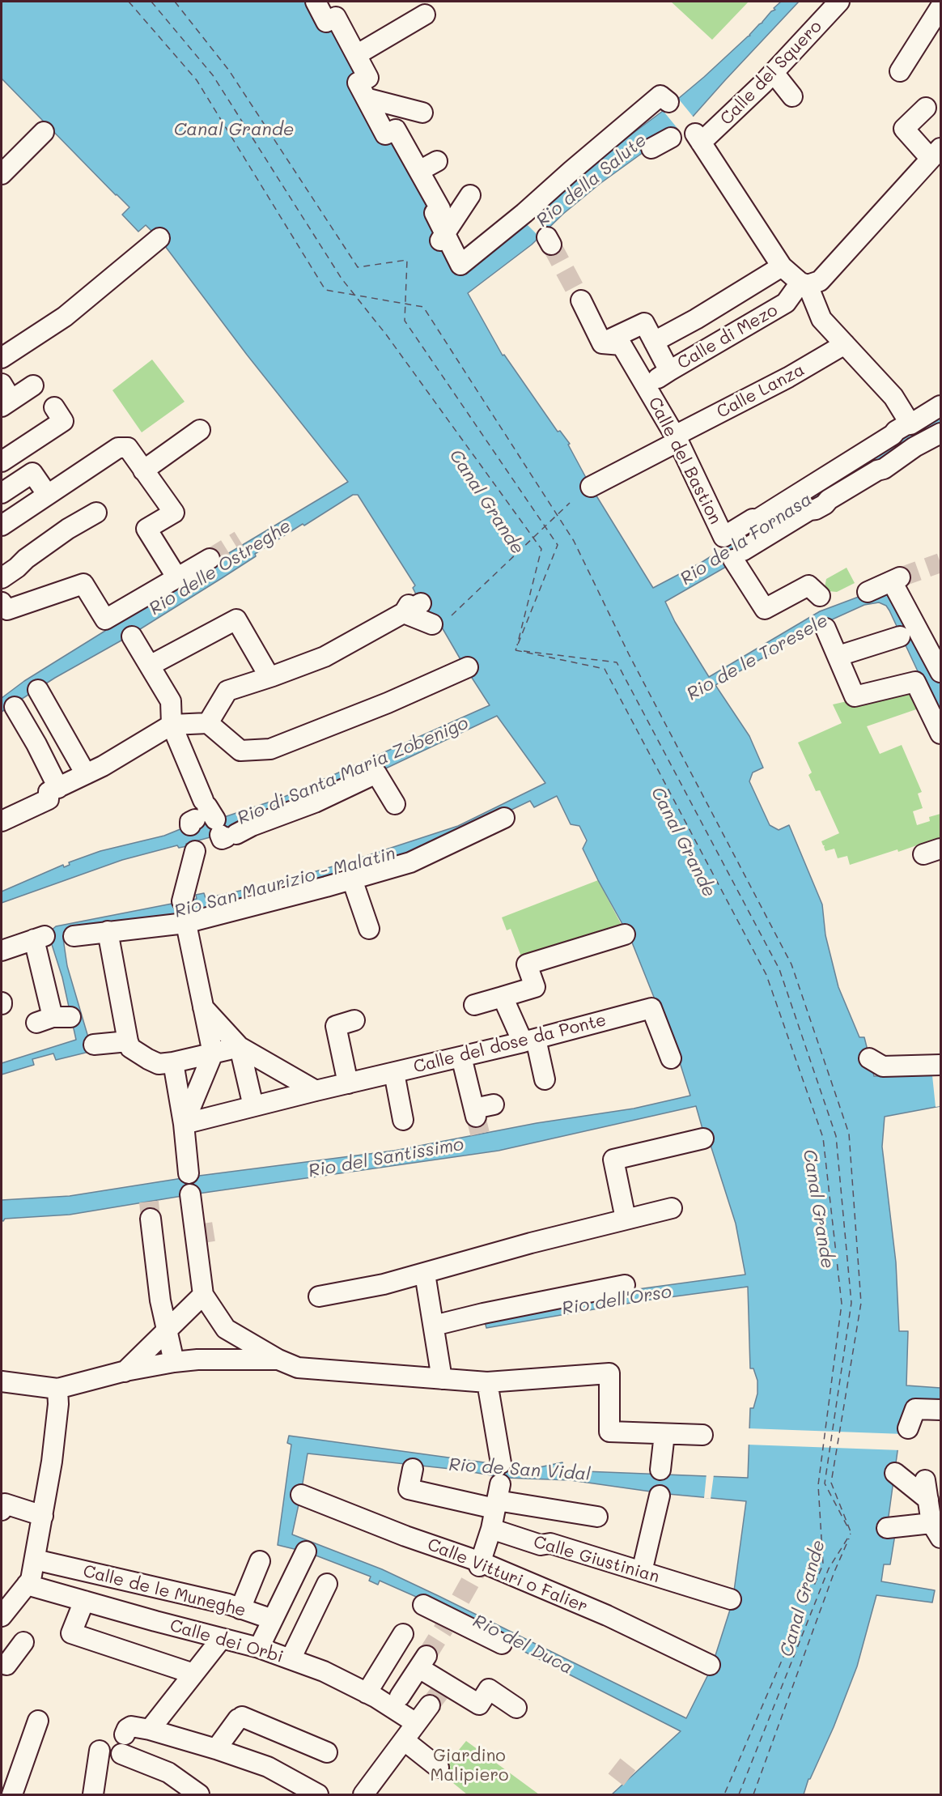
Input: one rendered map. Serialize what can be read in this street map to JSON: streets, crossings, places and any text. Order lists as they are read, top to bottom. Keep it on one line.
{"streets":{"street":["Calle del Squero","Calle di Mezo","Calle Lanza","Calle del Bastion","Calle del dose da Ponte","Calle Giustinian","Calle Vitturi o Falier","Calle de le Muneghe","Calle dei Orbi"]},"crossings":[["Calle di Mezo","Calle del Bastion"],["Calle Lanza","Calle del Bastion"]],"water":["Canal Grande","Rio della Salute","Rio de la Fornasa","Rio delle Ostreghe","Rio de le Toresele","Rio di Santa Maria Zobenigo","Rio San Maurizio - Malatin","Rio del Santissimo","Rio dell'Orso","Rio de San Vidal","Rio del Duca"],"parks":["Giardino Malipiero"]}
